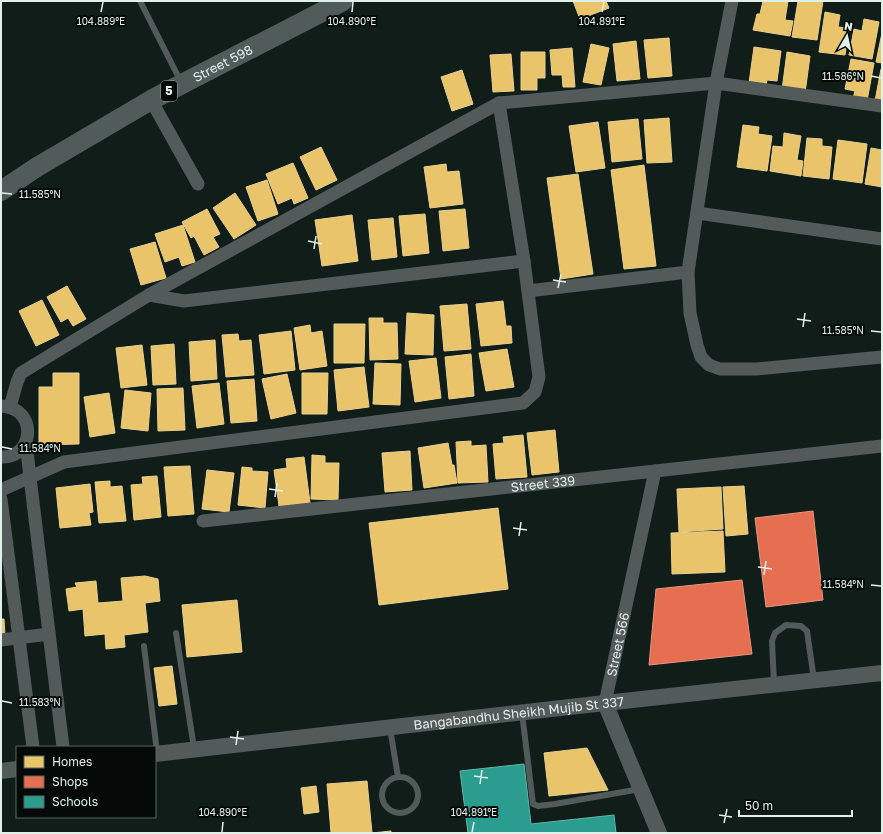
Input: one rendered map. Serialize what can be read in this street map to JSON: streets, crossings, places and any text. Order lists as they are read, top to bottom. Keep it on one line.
{"streets":{"main road":["Street 598","5"],"street":["Street 339","Street 566","Bangabandhu Sheikh Mujib St 337"]},"crossings":[["Street 339","Street 566"],["Street 566","Bangabandhu Sheikh Mujib St 337"]],"legend":["Homes","Shops","Schools"],"scale_bar":"50 m","north":"top","coordinates":["104.889°E","104.890°E","104.891°E","11.586°N","11.585°N","11.584°N","11.583°N"]}
